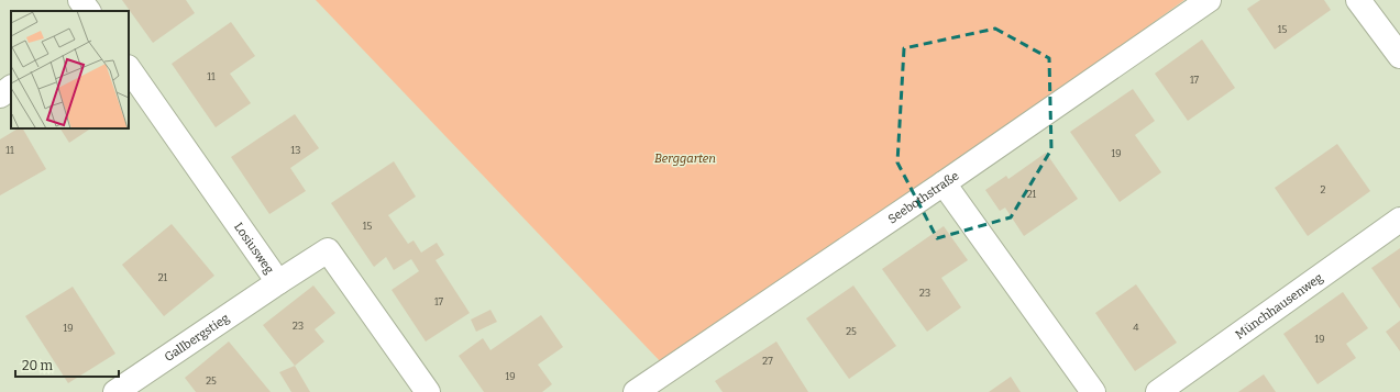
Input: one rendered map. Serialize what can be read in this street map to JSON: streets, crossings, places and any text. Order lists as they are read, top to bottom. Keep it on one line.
{"streets":{"street":["Seebothstraße","Losiusweg","Münchhausenweg","Gallbergstieg"]},"crossings":[["Losiusweg","Gallbergstieg"]],"parks":["Berggarten"],"house_numbers":["15","11","17","11","13","19","2","21","15","21","23","17","23","4","19","25","19","27","19","25"],"scale_bar":"20 m"}
